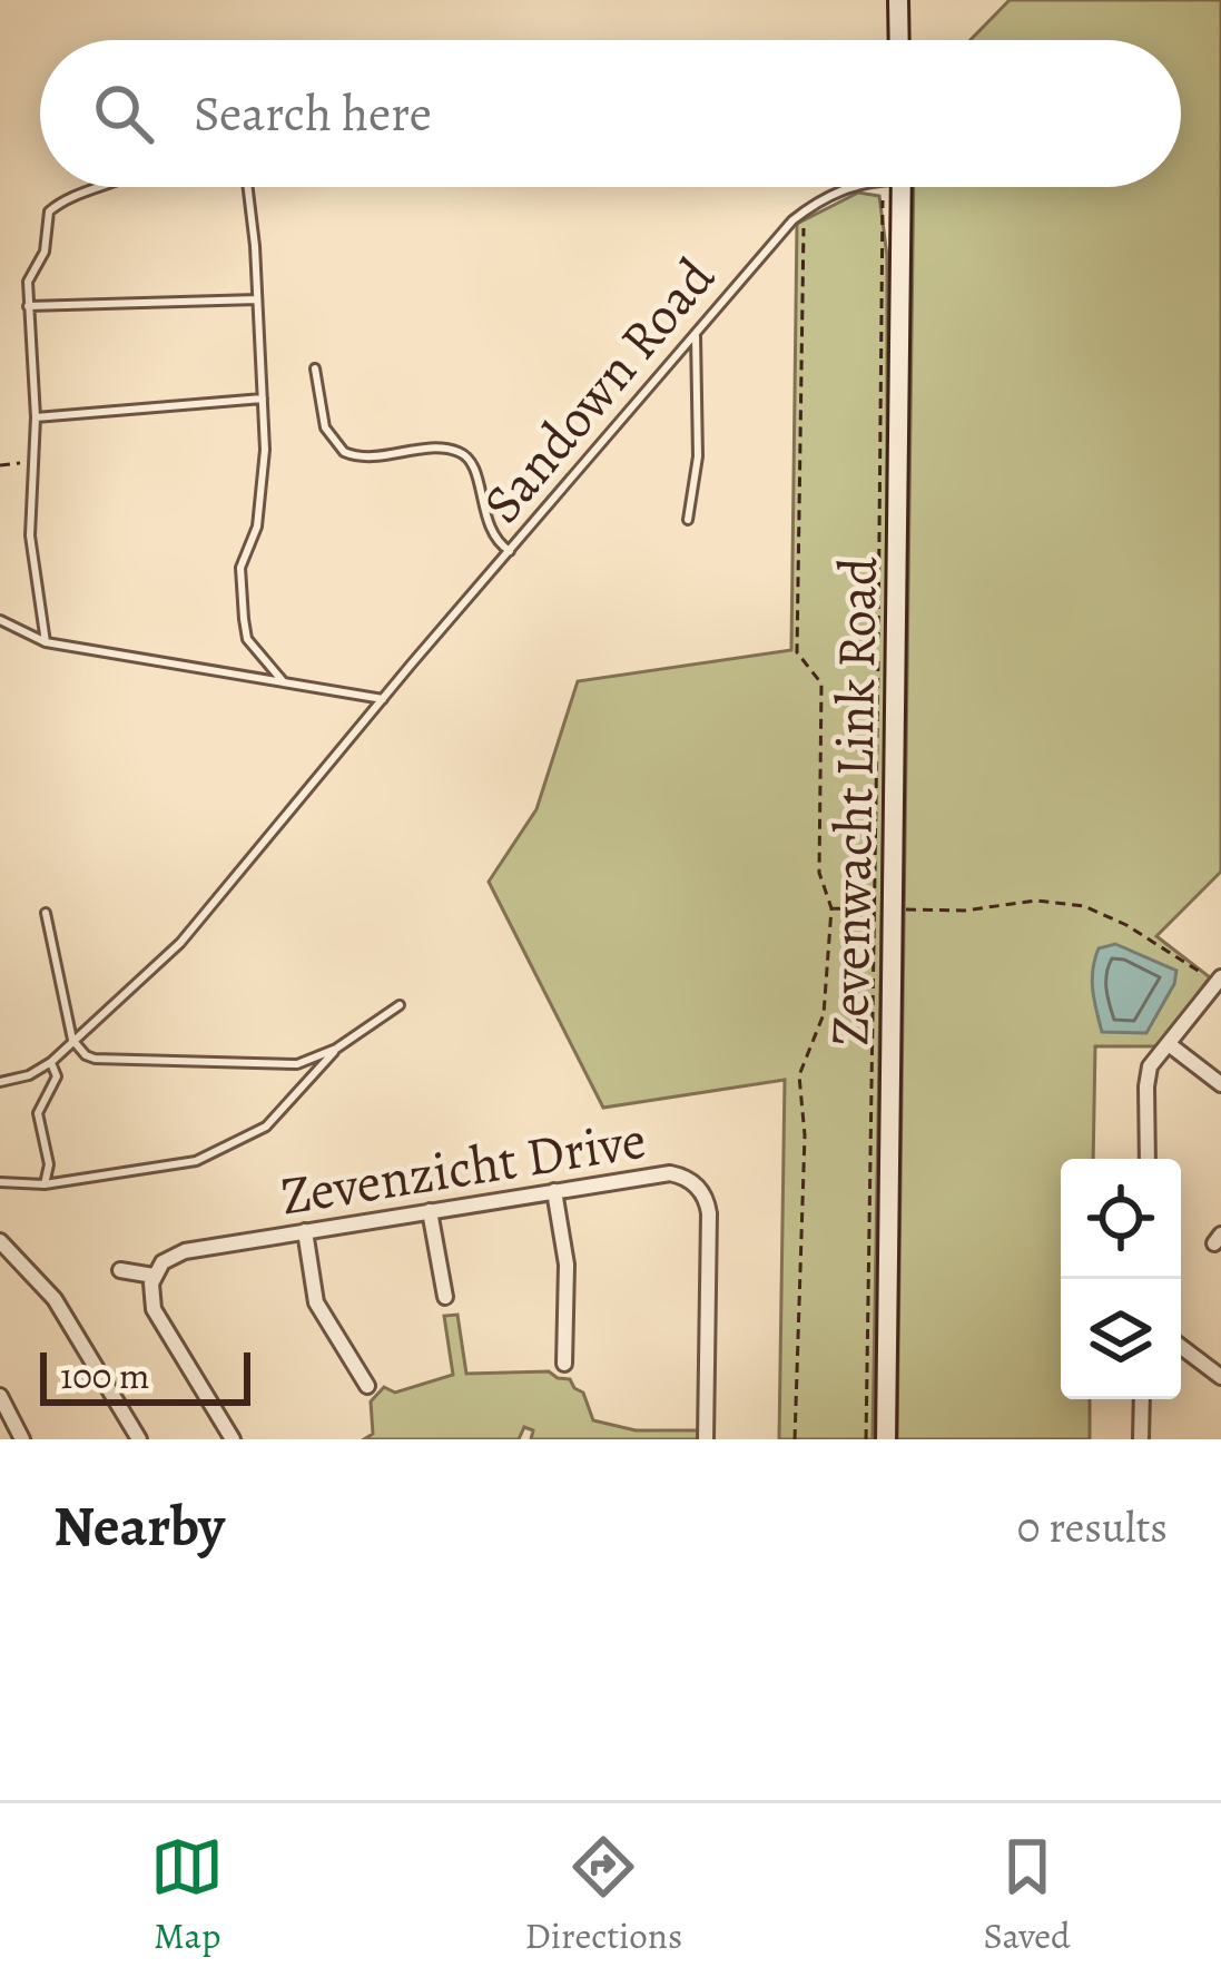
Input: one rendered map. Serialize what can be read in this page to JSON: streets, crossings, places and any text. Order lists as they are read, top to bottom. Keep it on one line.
{"streets":{"street":["Zevenwacht Link Road","Zevenzicht Drive"],"lane":["Sandown Road"]},"scale_bar":"100 m","page":{"search":"Search here","scale":"100 m","heading":["Nearby","0 results"],"nav":["Map","Directions","Saved"]}}
